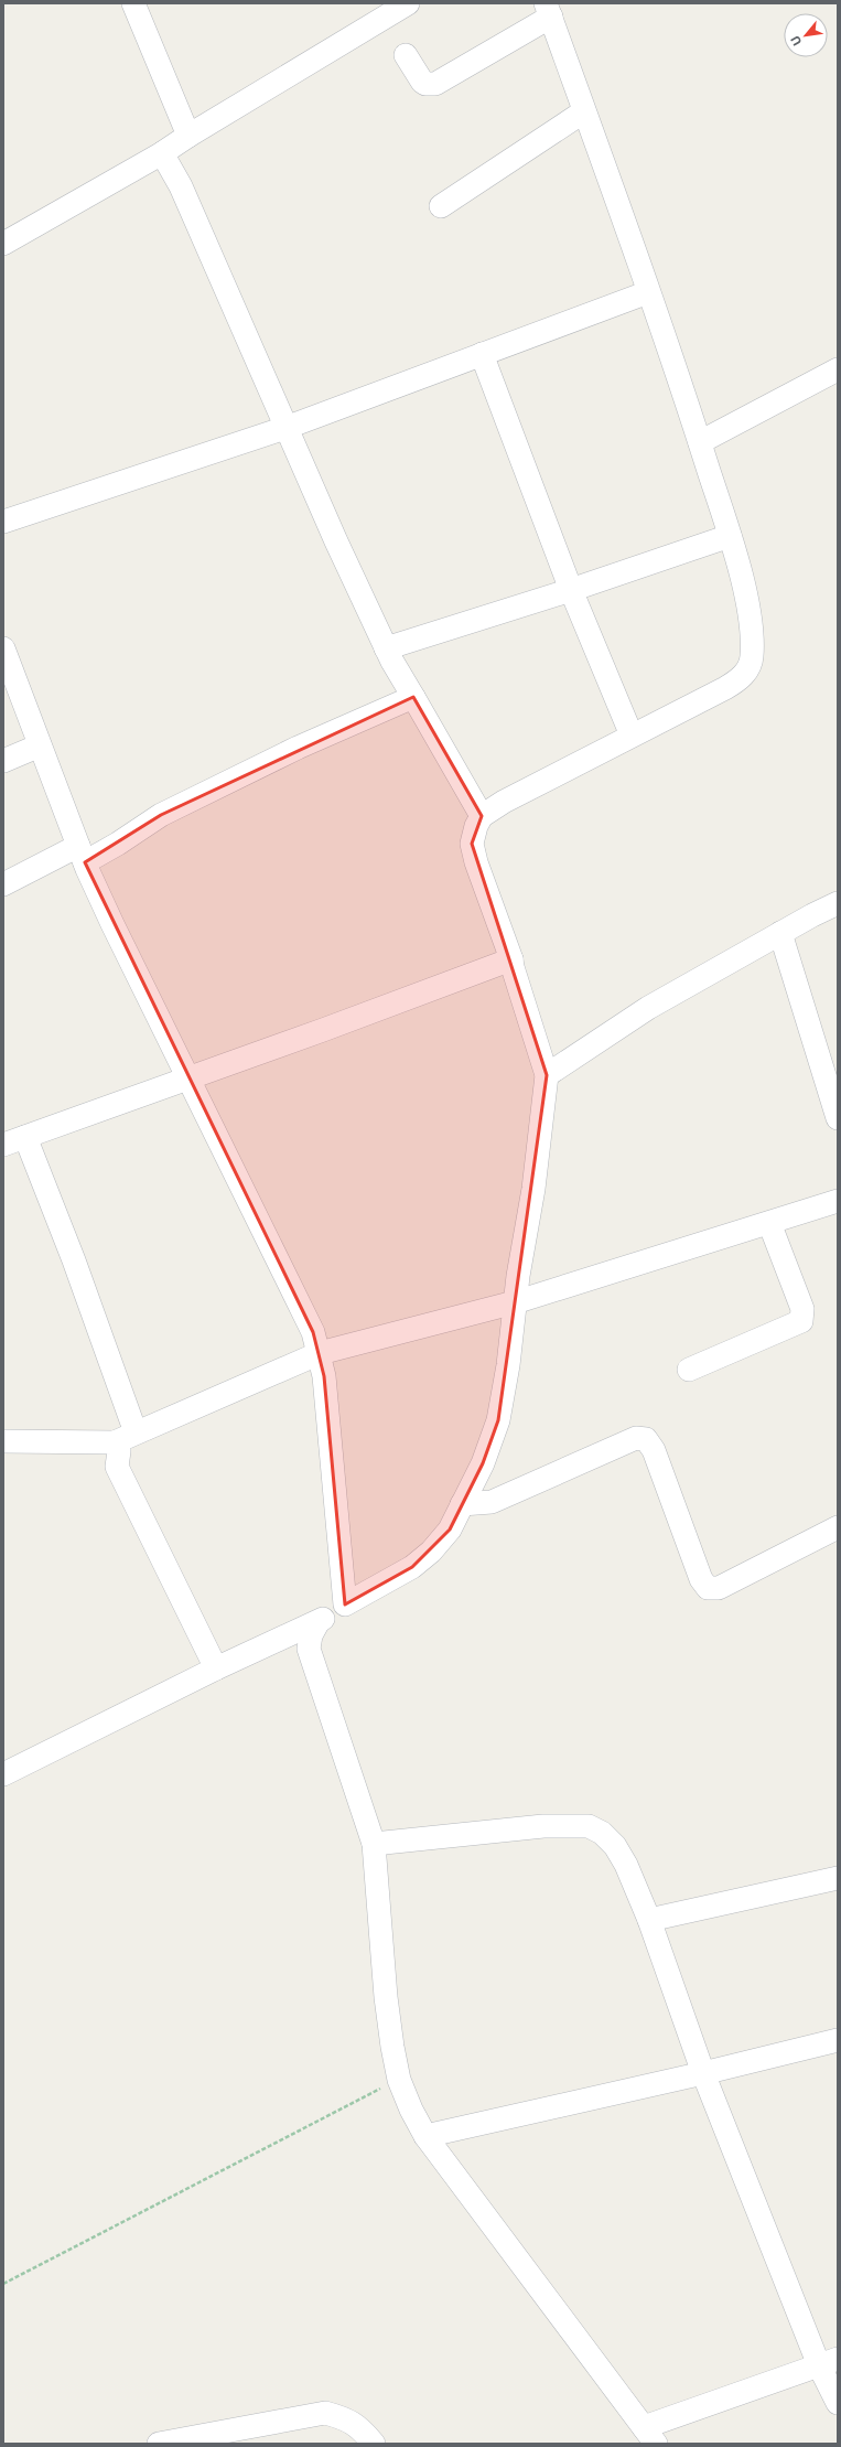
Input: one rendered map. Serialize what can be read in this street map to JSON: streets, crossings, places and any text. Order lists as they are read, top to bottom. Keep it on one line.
{"north":"bottom left"}
